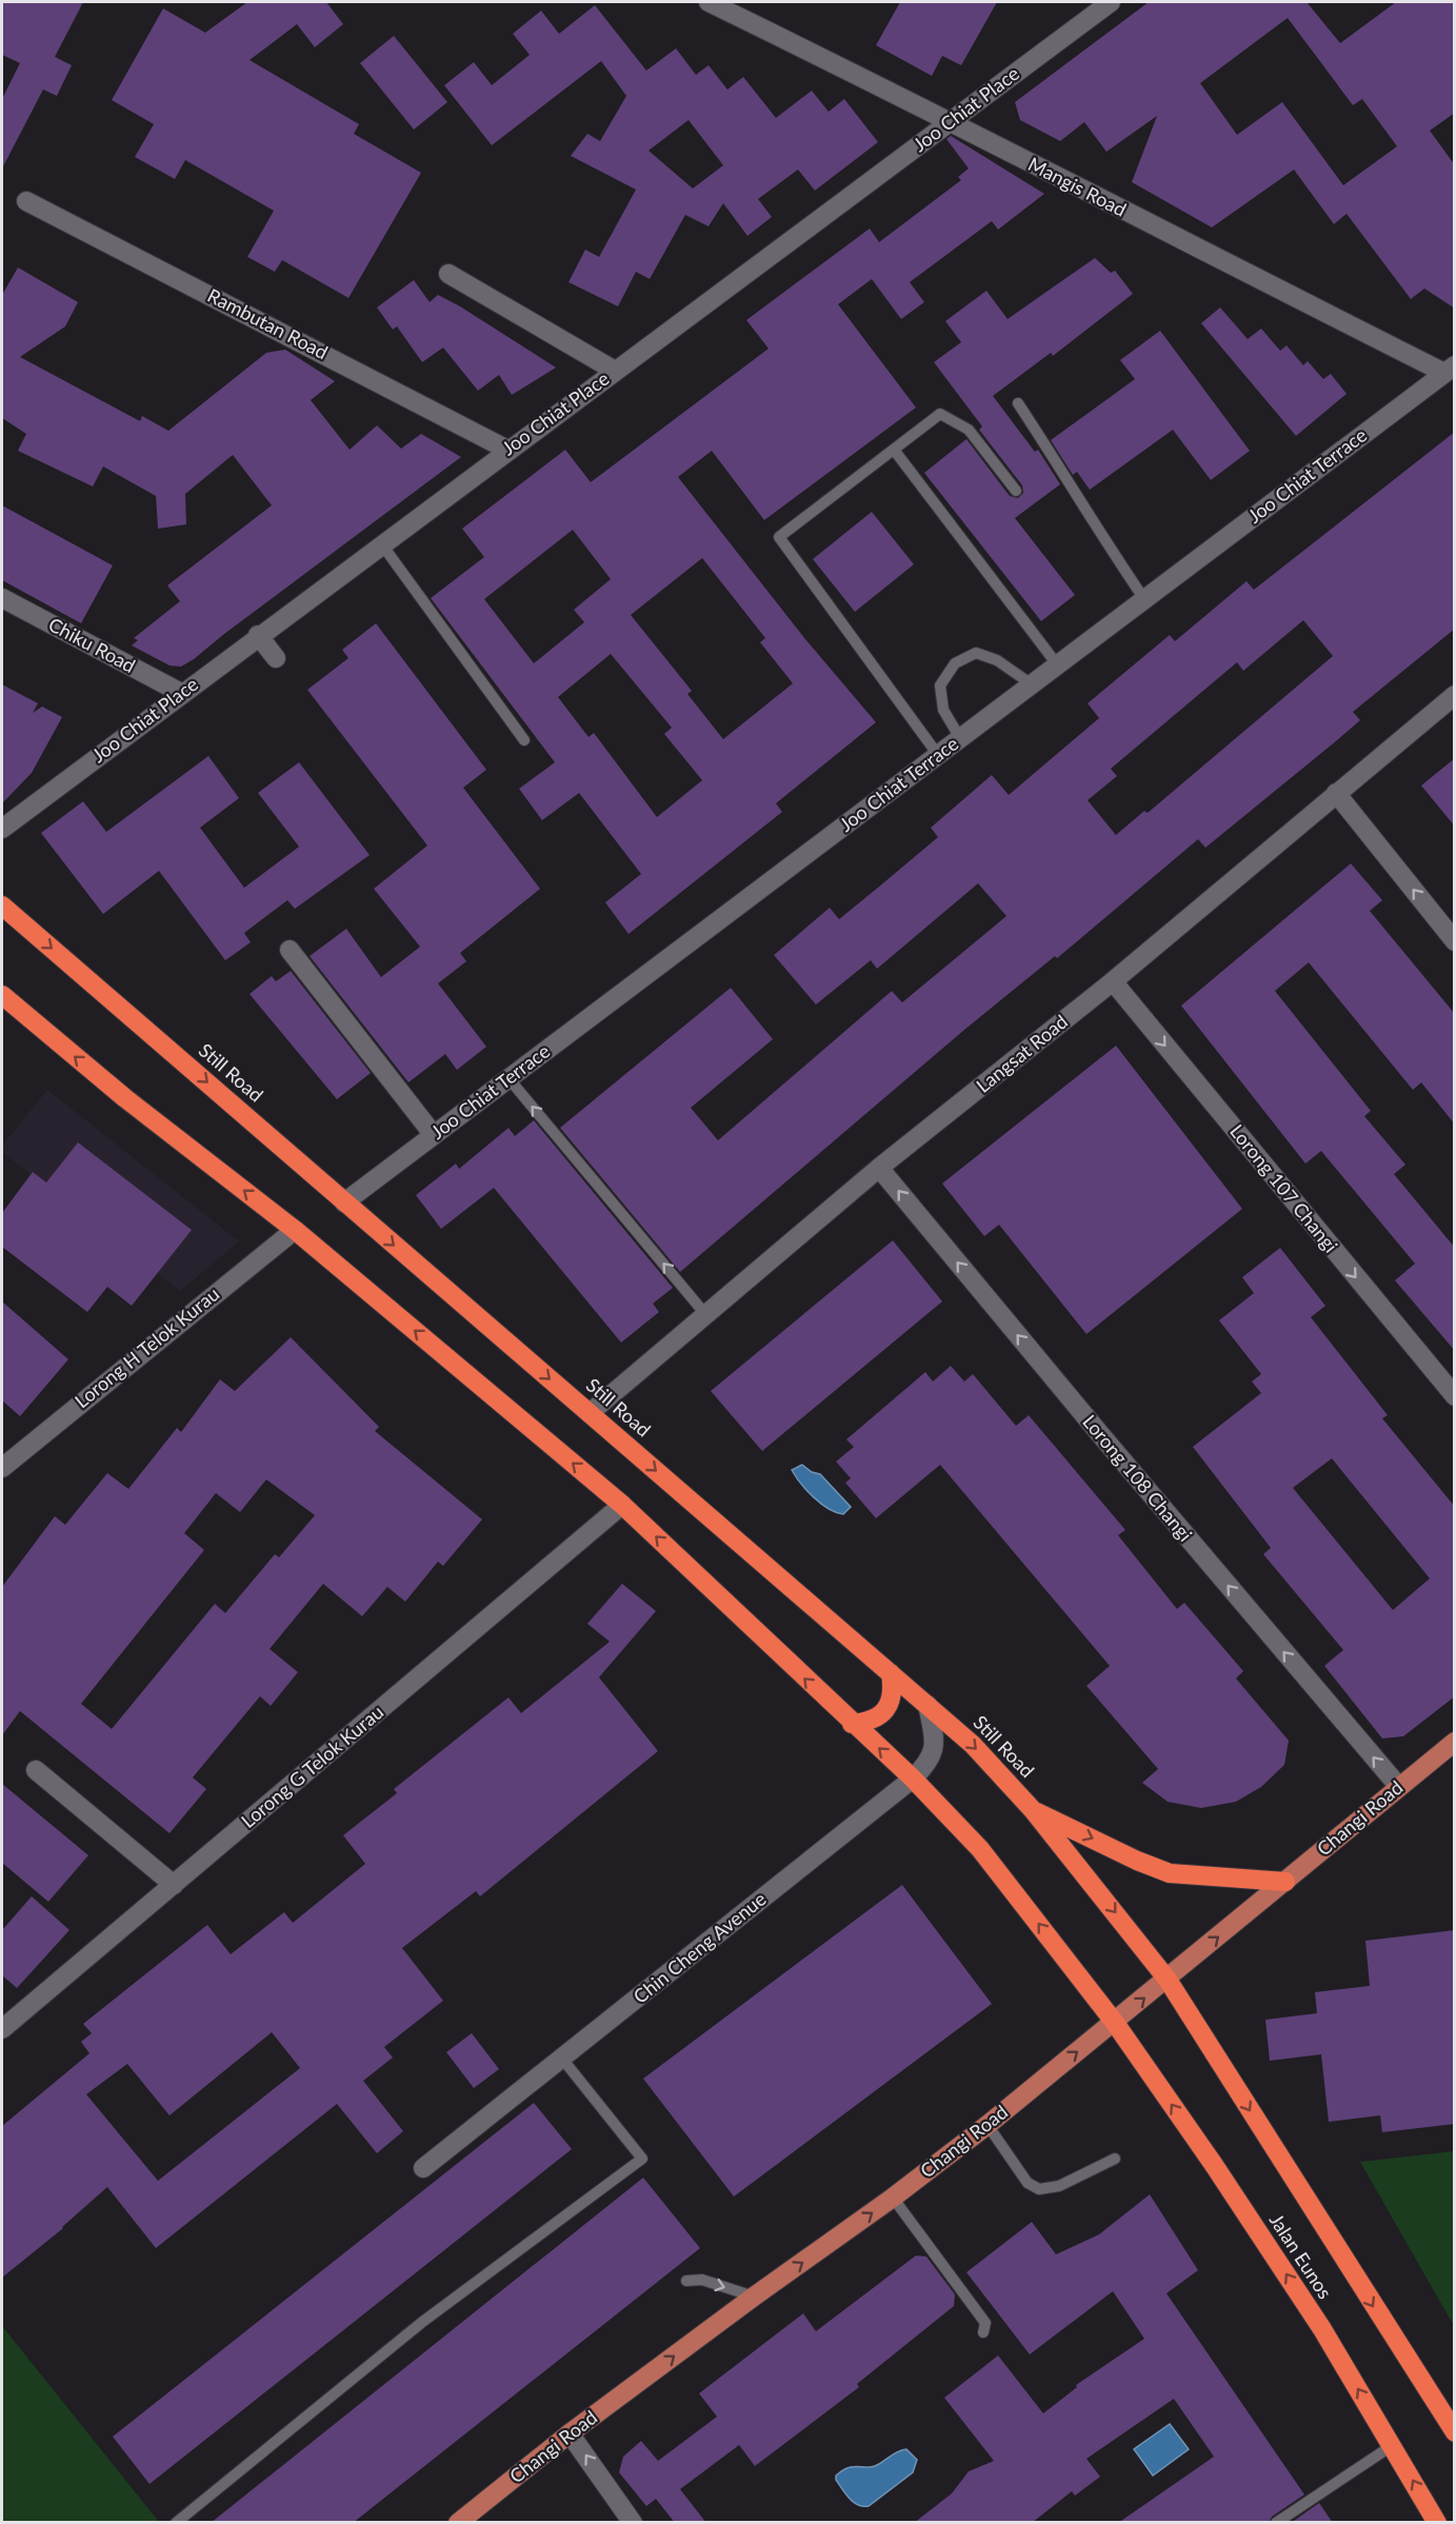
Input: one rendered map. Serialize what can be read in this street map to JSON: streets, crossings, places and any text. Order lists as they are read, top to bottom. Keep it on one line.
{"streets":{"highway":["Still Road","Jalan Eunos"],"main road":["Changi Road"],"street":["Joo Chiat Place","Mangis Road","Rambutan Road","Joo Chiat Terrace","Chiku Road","Langsat Road","Lorong 107 Changi","Lorong H Telok Kurau","Lorong 108 Changi","Lorong G Telok Kurau","Chin Cheng Avenue"]},"crossings":[["Joo Chiat Place","Mangis Road"],["Joo Chiat Place","Rambutan Road"],["Joo Chiat Place","Chiku Road"],["Mangis Road","Joo Chiat Terrace"],["Joo Chiat Terrace","Still Road"],["Langsat Road","Still Road"],["Langsat Road","Lorong 107 Changi"],["Langsat Road","Lorong 108 Changi"],["Still Road","Changi Road"],["Still Road","Chin Cheng Avenue"],["Still Road","Jalan Eunos"],["Lorong 108 Changi","Changi Road"],["Changi Road","Jalan Eunos"]],"one_way":["Lorong 107 Changi","Lorong 108 Changi","Changi Road"]}
